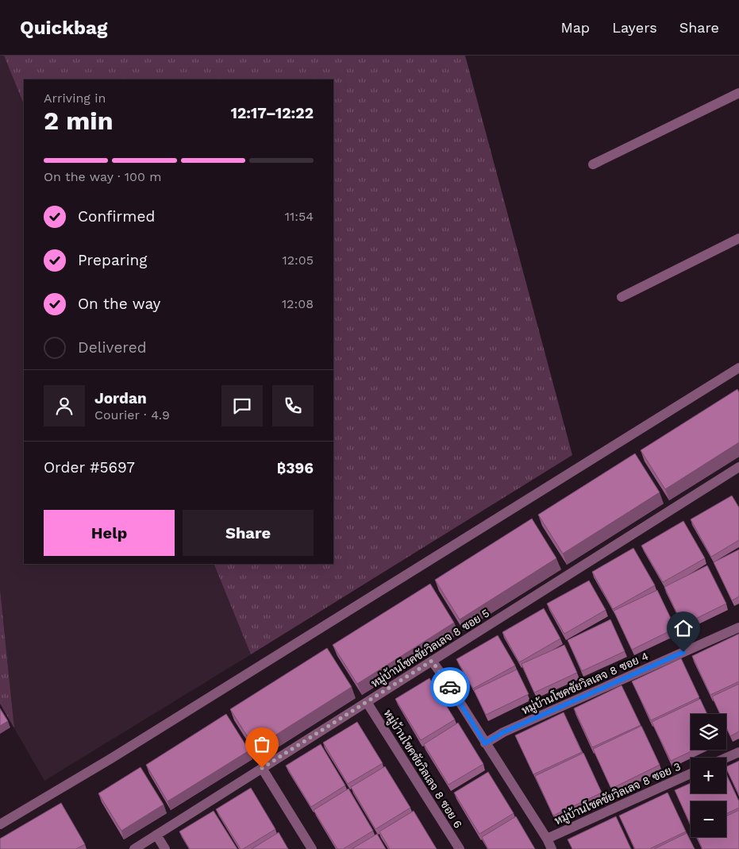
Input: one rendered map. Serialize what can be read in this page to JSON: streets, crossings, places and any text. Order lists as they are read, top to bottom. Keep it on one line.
{"streets":{"street":["หมู่บ้านโชคชัยวิลเลจ 8 ซอย 5","หมู่บ้านโชคชัยวิลเลจ 8 ซอย 4","หมู่บ้านโชคชัยวิลเลจ 8 ซอย 6","หมู่บ้านโชคชัยวิลเลจ 8 ซอย 3"]},"crossings":[["หมู่บ้านโชคชัยวิลเลจ 8 ซอย 5","หมู่บ้านโชคชัยวิลเลจ 8 ซอย 6"]],"page":{"header":"Quickbag","nav":["Map","Layers","Share"],"heading":["2 min","Arriving in","12:17–12:22"],"panel":["Jordan","Courier · 4.9","Order #5697","฿396"],"bar":"On the way · 100 m","list":[["Confirmed","11:54"],["Preparing","12:05"],["On the way","12:08"],"Delivered"],"buttons":["Help","Share"],"map_buttons":["+","−"]}}
